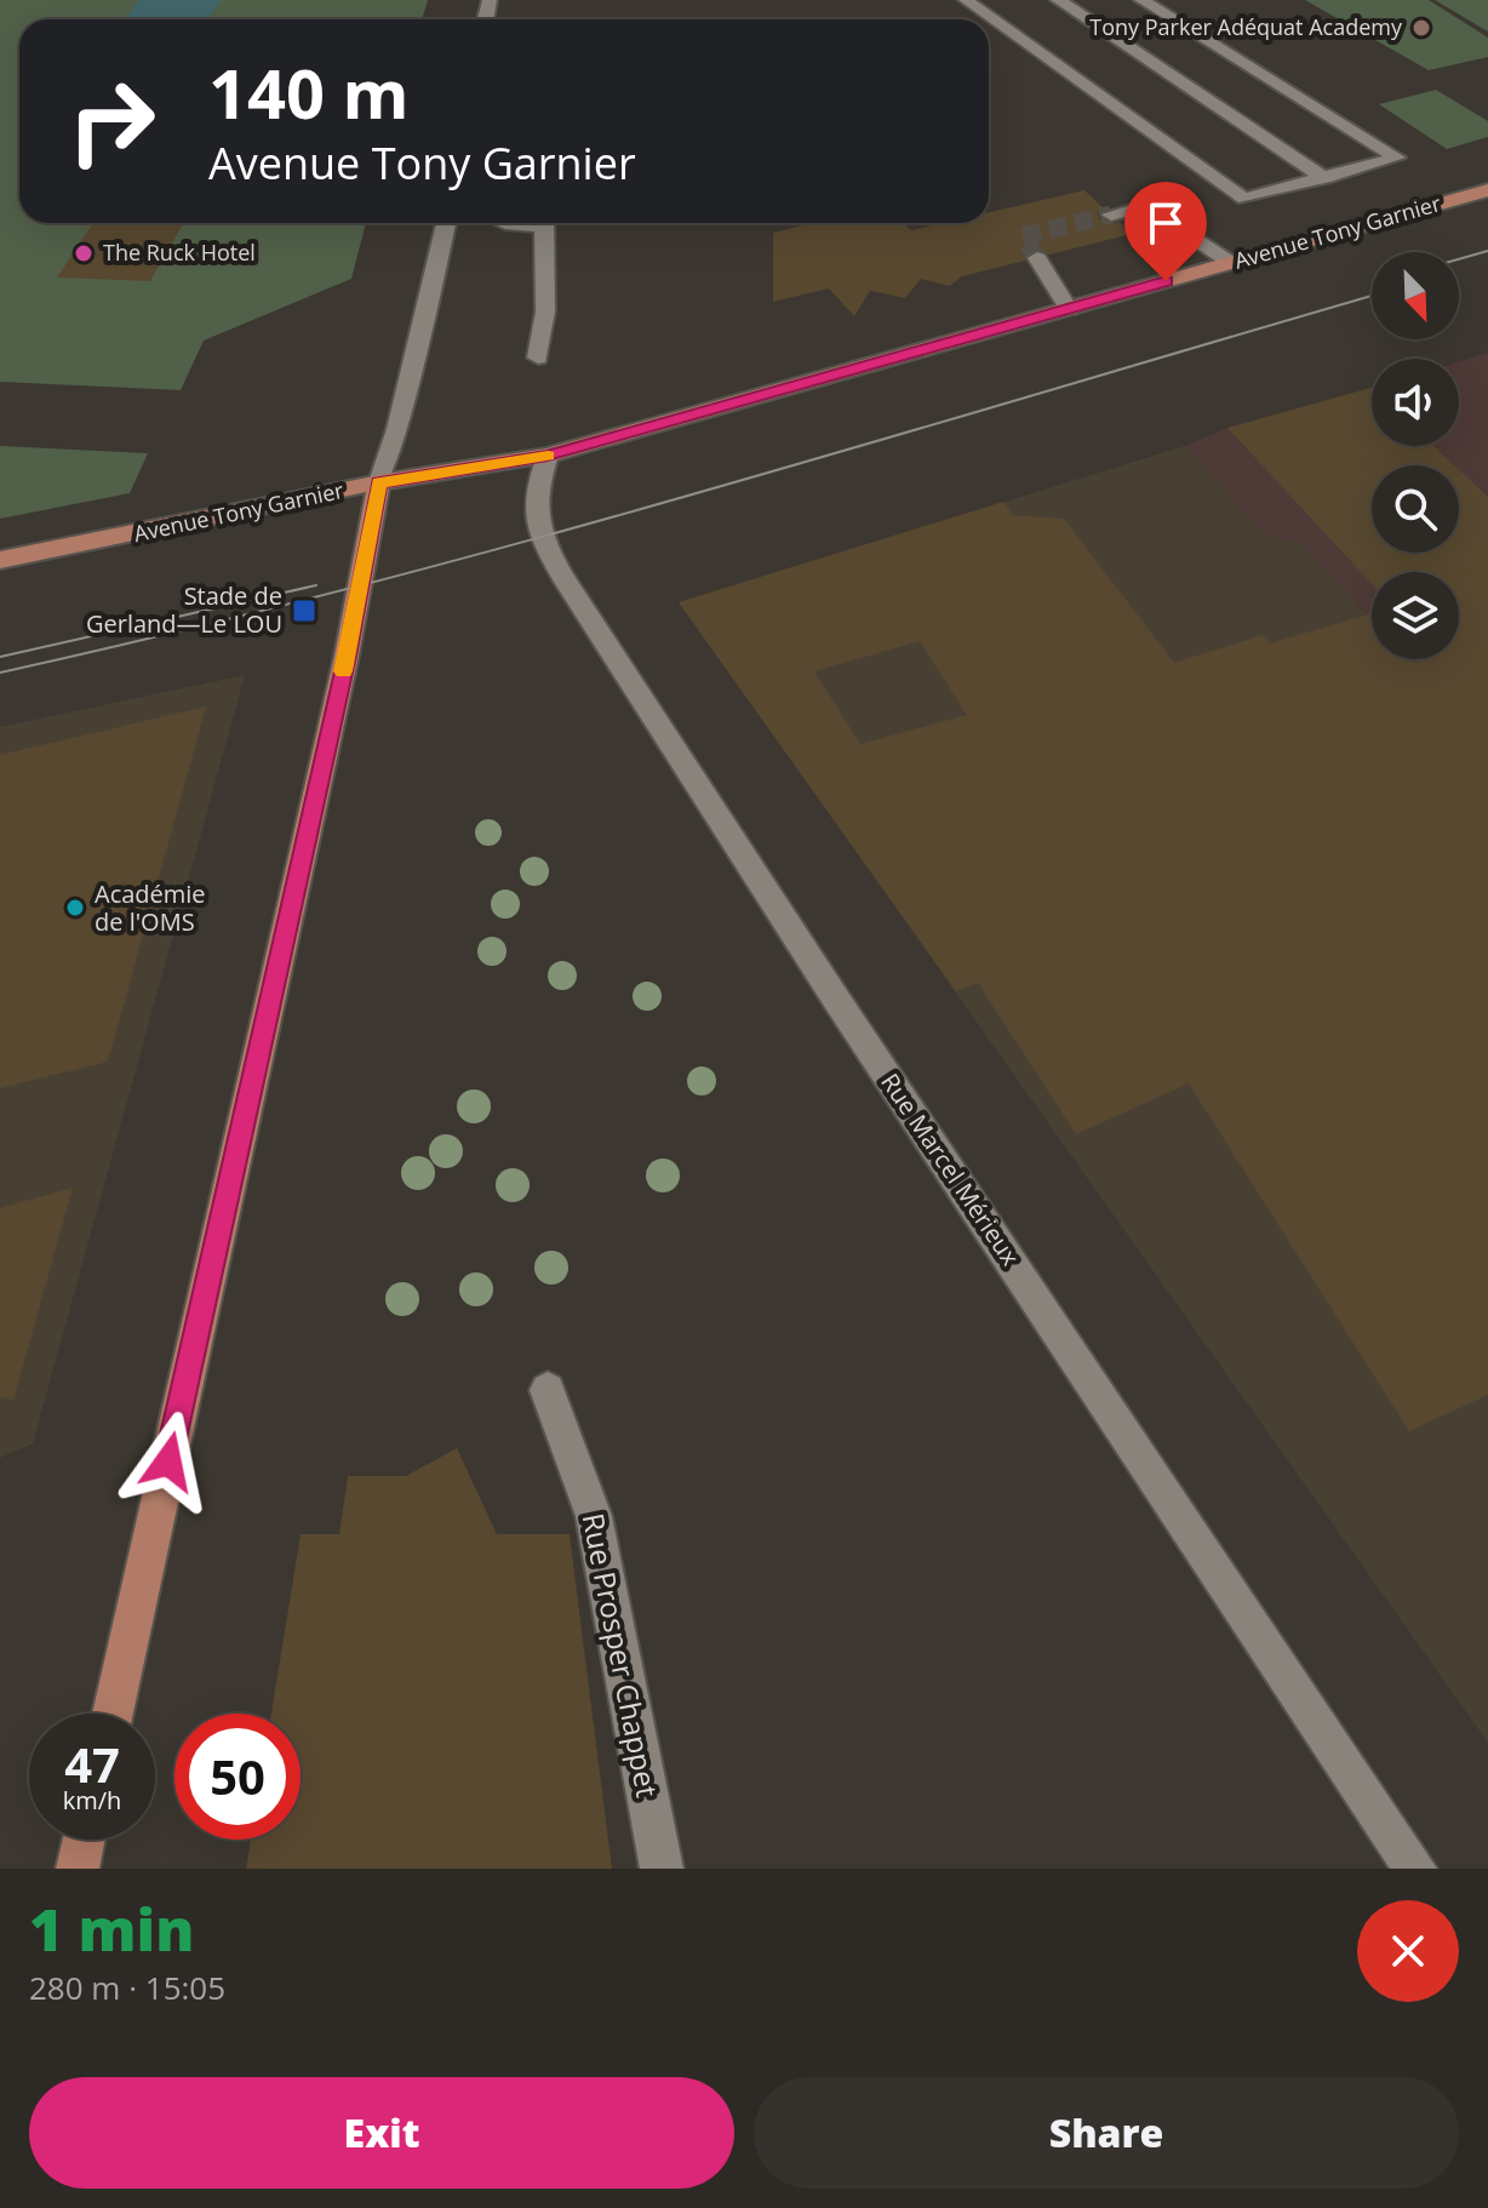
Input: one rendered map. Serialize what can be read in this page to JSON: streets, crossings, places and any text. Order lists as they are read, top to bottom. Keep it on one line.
{"streets":{"main road":["Avenue Tony Garnier"],"street":["Rue Marcel Mérieux","Rue Prosper Chappet"]},"crossings":[["Avenue Tony Garnier","Rue Marcel Mérieux"]],"places":{"other":["Tony Parker Adéquat Academy","The Ruck Hotel","Académie de l'OMS"],"transit":["Stade de Gerland—Le LOU"]},"north":"bottom right","page":{"turn":["140 m","Avenue Tony Garnier"],"speed":"47 km/h","limit":"50","heading":["1 min","280 m · 15:05"],"buttons":["Exit","Share"]}}
